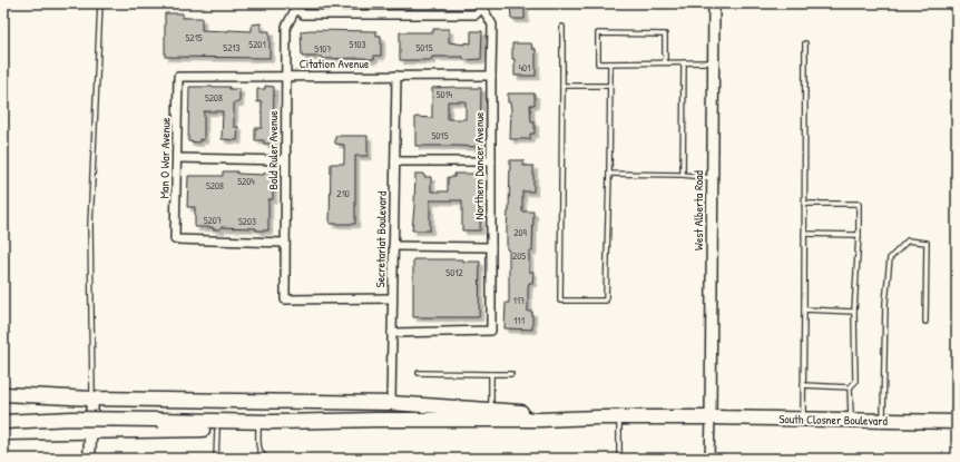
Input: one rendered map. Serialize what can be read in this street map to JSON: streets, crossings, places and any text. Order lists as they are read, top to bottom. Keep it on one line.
{"streets":{"main road":["South Closner Boulevard"],"street":["Citation Avenue","Bold Ruler Avenue","Man O War Avenue","Northern Dancer Avenue","West Alberta Road","Secretariat Boulevard"]},"crossings":[["Citation Avenue","Bold Ruler Avenue"],["Citation Avenue","Man O War Avenue"],["Citation Avenue","Northern Dancer Avenue"],["Citation Avenue","Secretariat Boulevard"],["Bold Ruler Avenue","Man O War Avenue"],["Bold Ruler Avenue","Secretariat Boulevard"],["Northern Dancer Avenue","Secretariat Boulevard"],["West Alberta Road","South Closner Boulevard"]],"house_numbers":["5215","5201","5103","5213","5015","5107","401","5014","5208","5015","5204","5208","210","5207","5203","209","205","5012","117","111"]}
